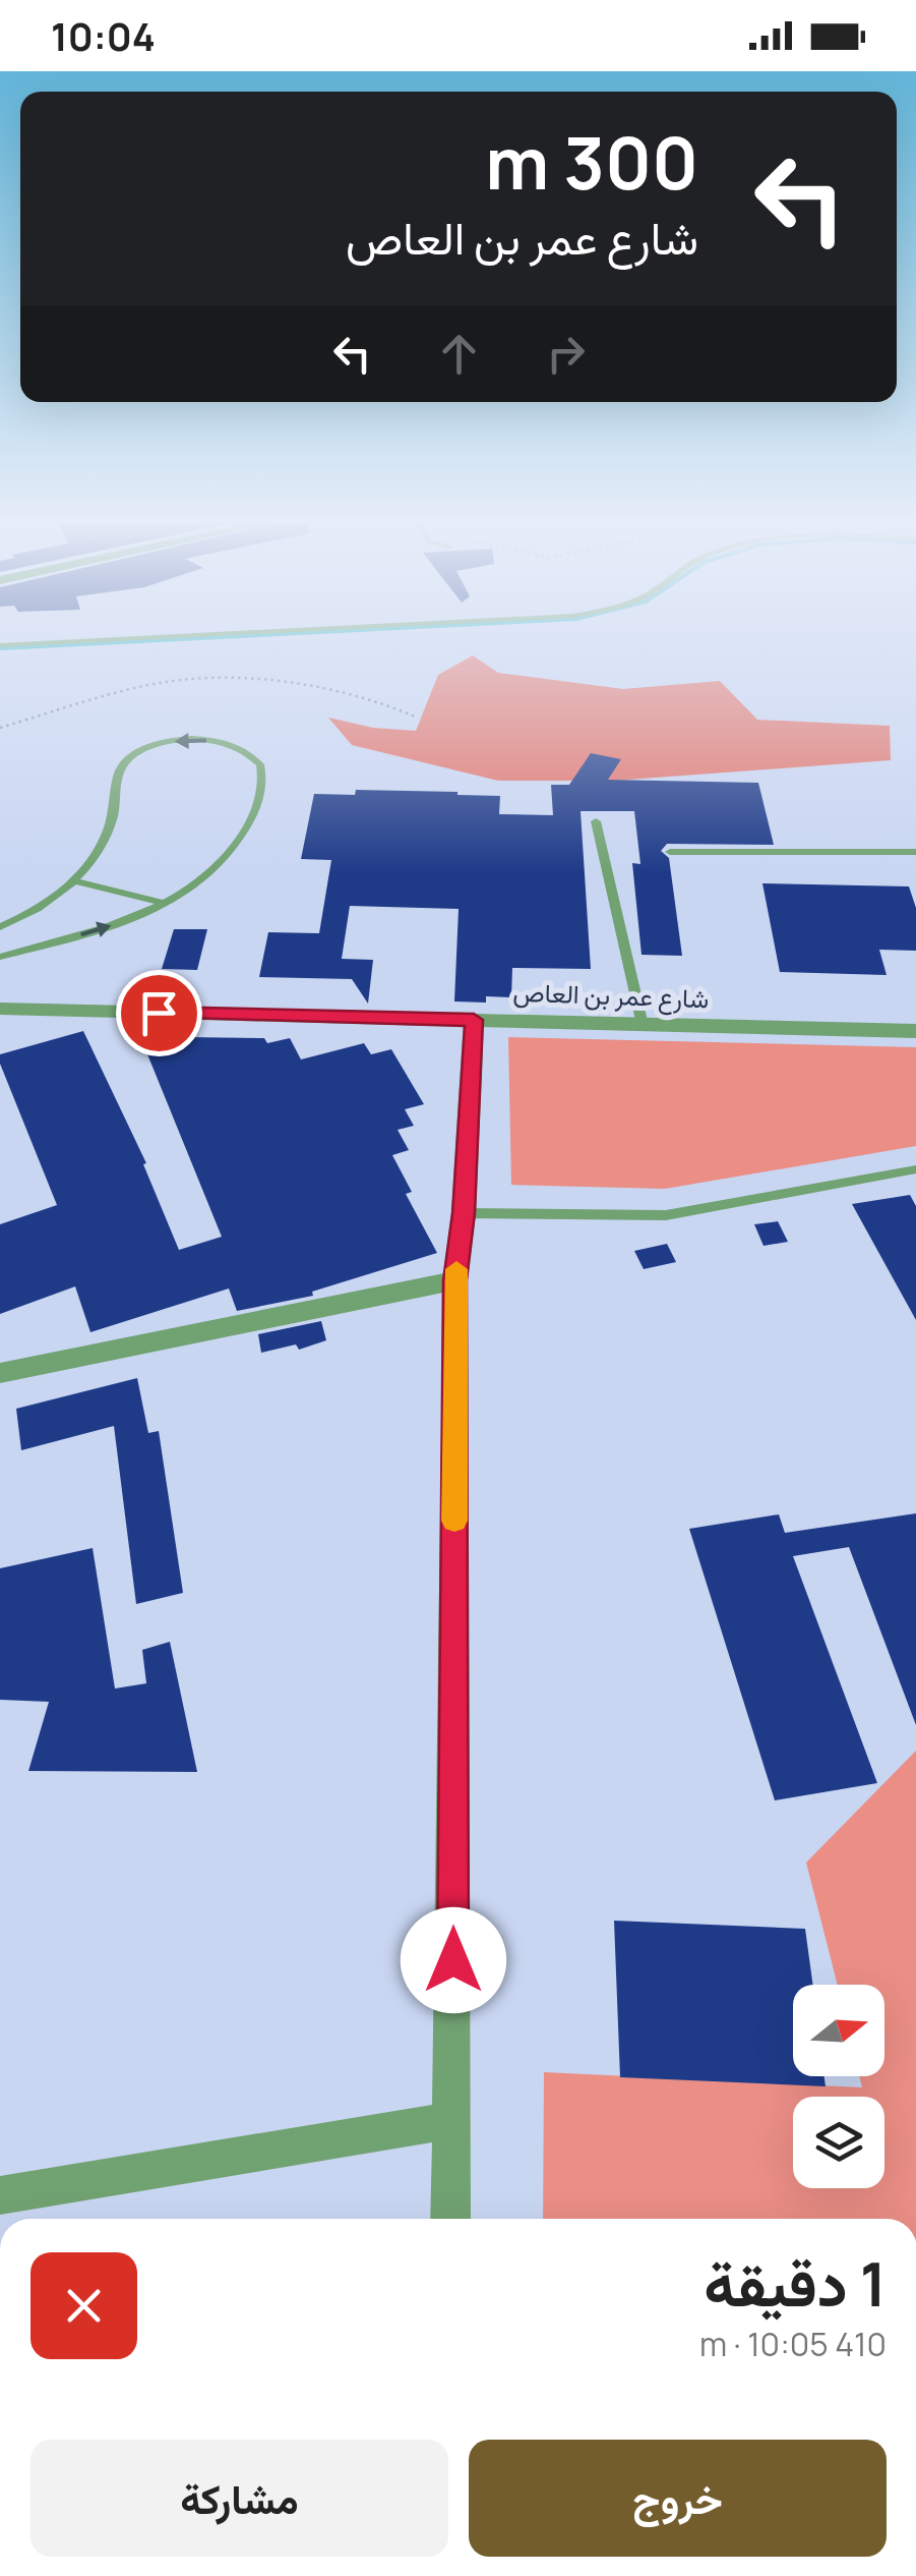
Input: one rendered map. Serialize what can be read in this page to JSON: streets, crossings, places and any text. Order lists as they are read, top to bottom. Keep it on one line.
{"streets":{"street":["شارع عمر بن العاص"]},"north":"right","page":{"status":"10:04","turn":["300 m","شارع عمر بن العاص"],"heading":["1 دقيقة","410 m · 10:05"],"buttons":["خروج","مشاركة"]}}
